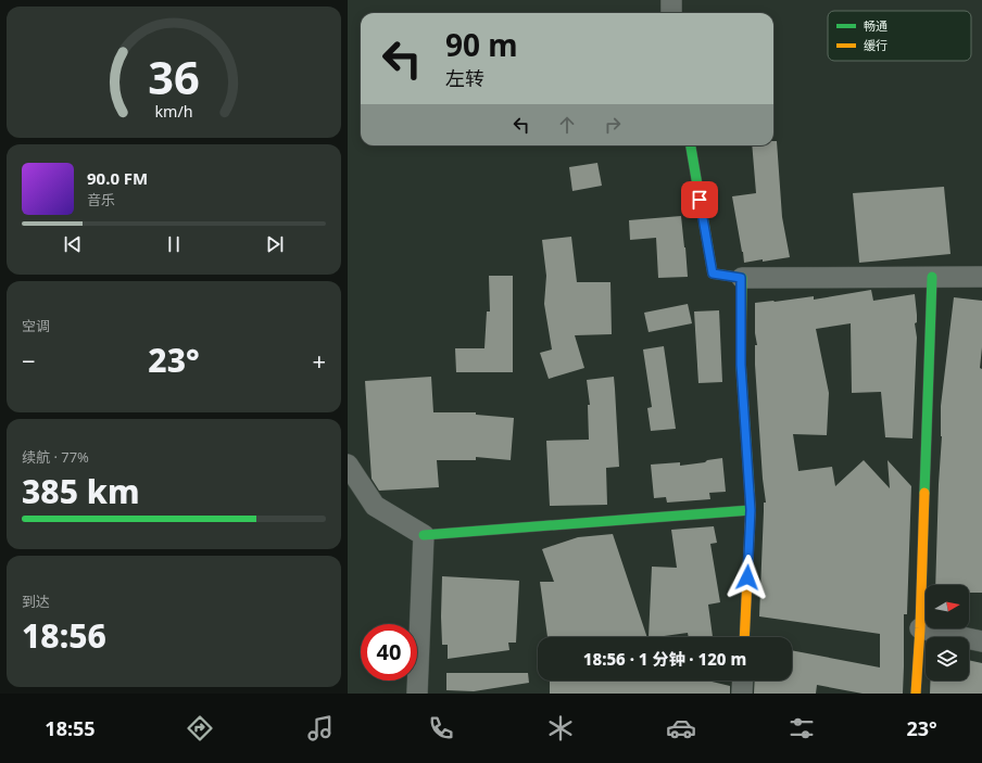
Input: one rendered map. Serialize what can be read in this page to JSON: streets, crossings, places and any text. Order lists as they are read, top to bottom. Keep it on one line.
{"legend":["畅通","缓行"],"north":"right","page":{"turn":["90 m","左转"],"song":["90.0 FM","音乐"],"tile":["空调",["续航 · 77%","385 km"],["到达","18:56"]],"heat":["−","23°","+"],"limit":"40","trip":"18:56 · 1 分钟 · 120 m","tabs":["18:55","23°"],"gauge":["36","km/h"]}}
